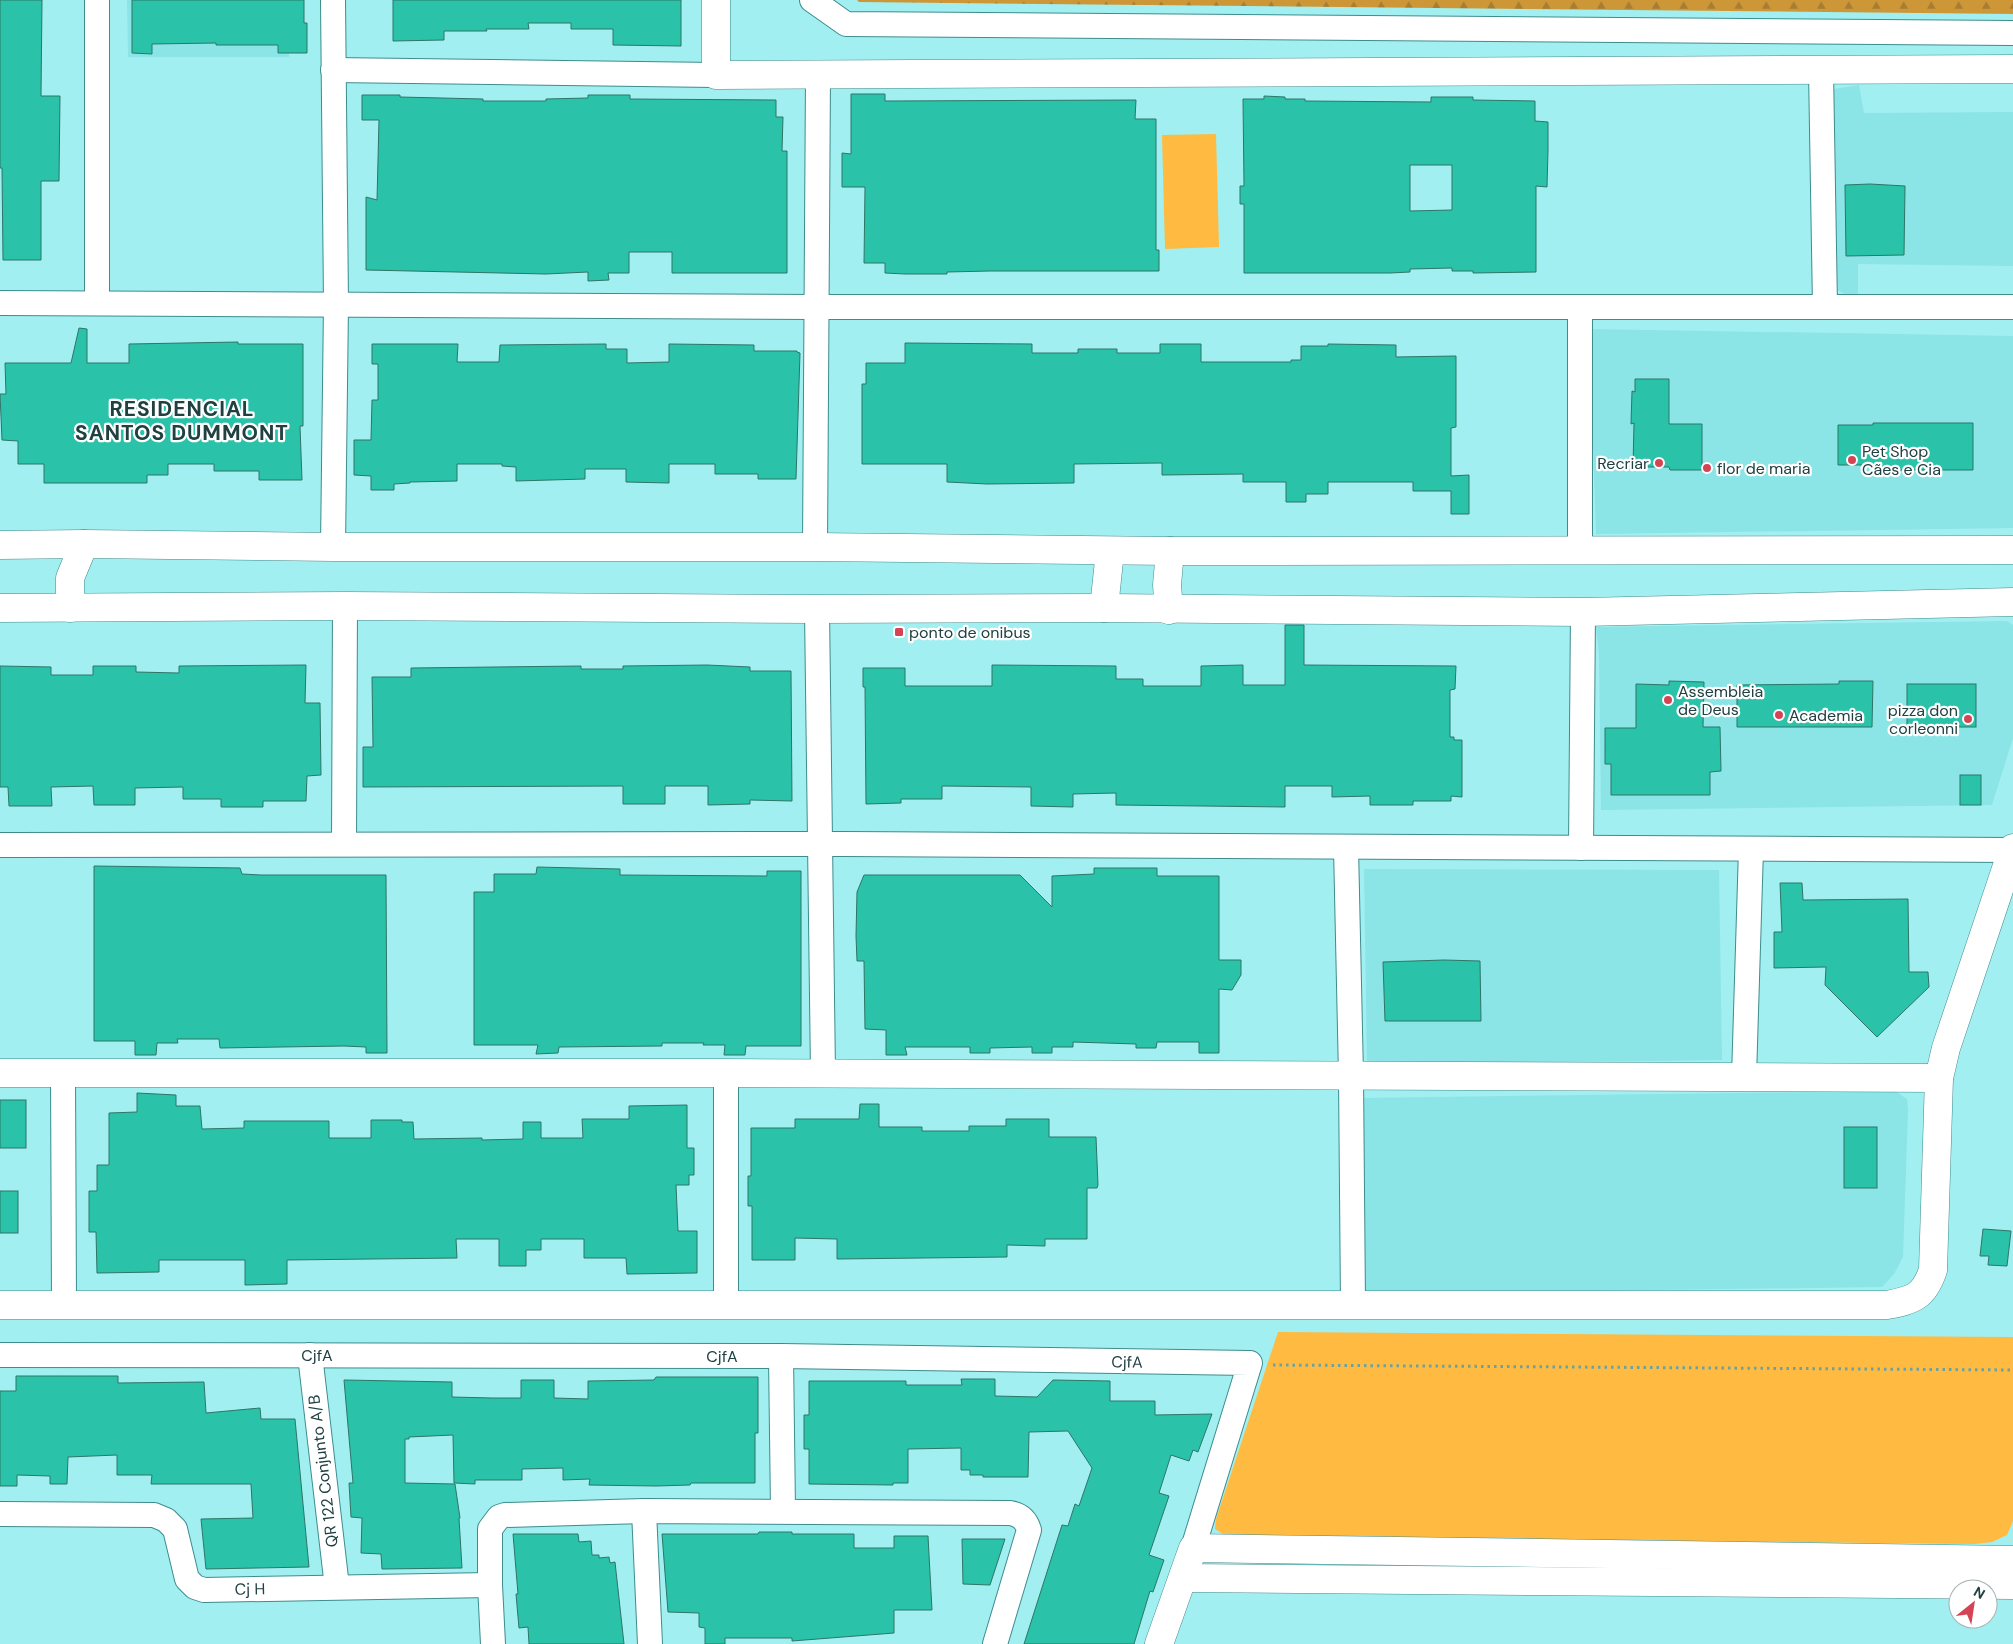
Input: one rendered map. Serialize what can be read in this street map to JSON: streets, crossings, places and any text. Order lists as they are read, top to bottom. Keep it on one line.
{"streets":{"street":["CjfA","QR 122 Conjunto A/B","Cj H"]},"crossings":[["CjfA","QR 122 Conjunto A/B"],["QR 122 Conjunto A/B","Cj H"]],"districts":["RESIDENCIAL SANTOS DUMMONT"],"places":{"other":["Pet Shop Cães e Cia","Recriar","flor de maria","Assembleia de Deus","Academia","pizza don corleonni"],"transit":["ponto de onibus"]},"north":"top right"}
